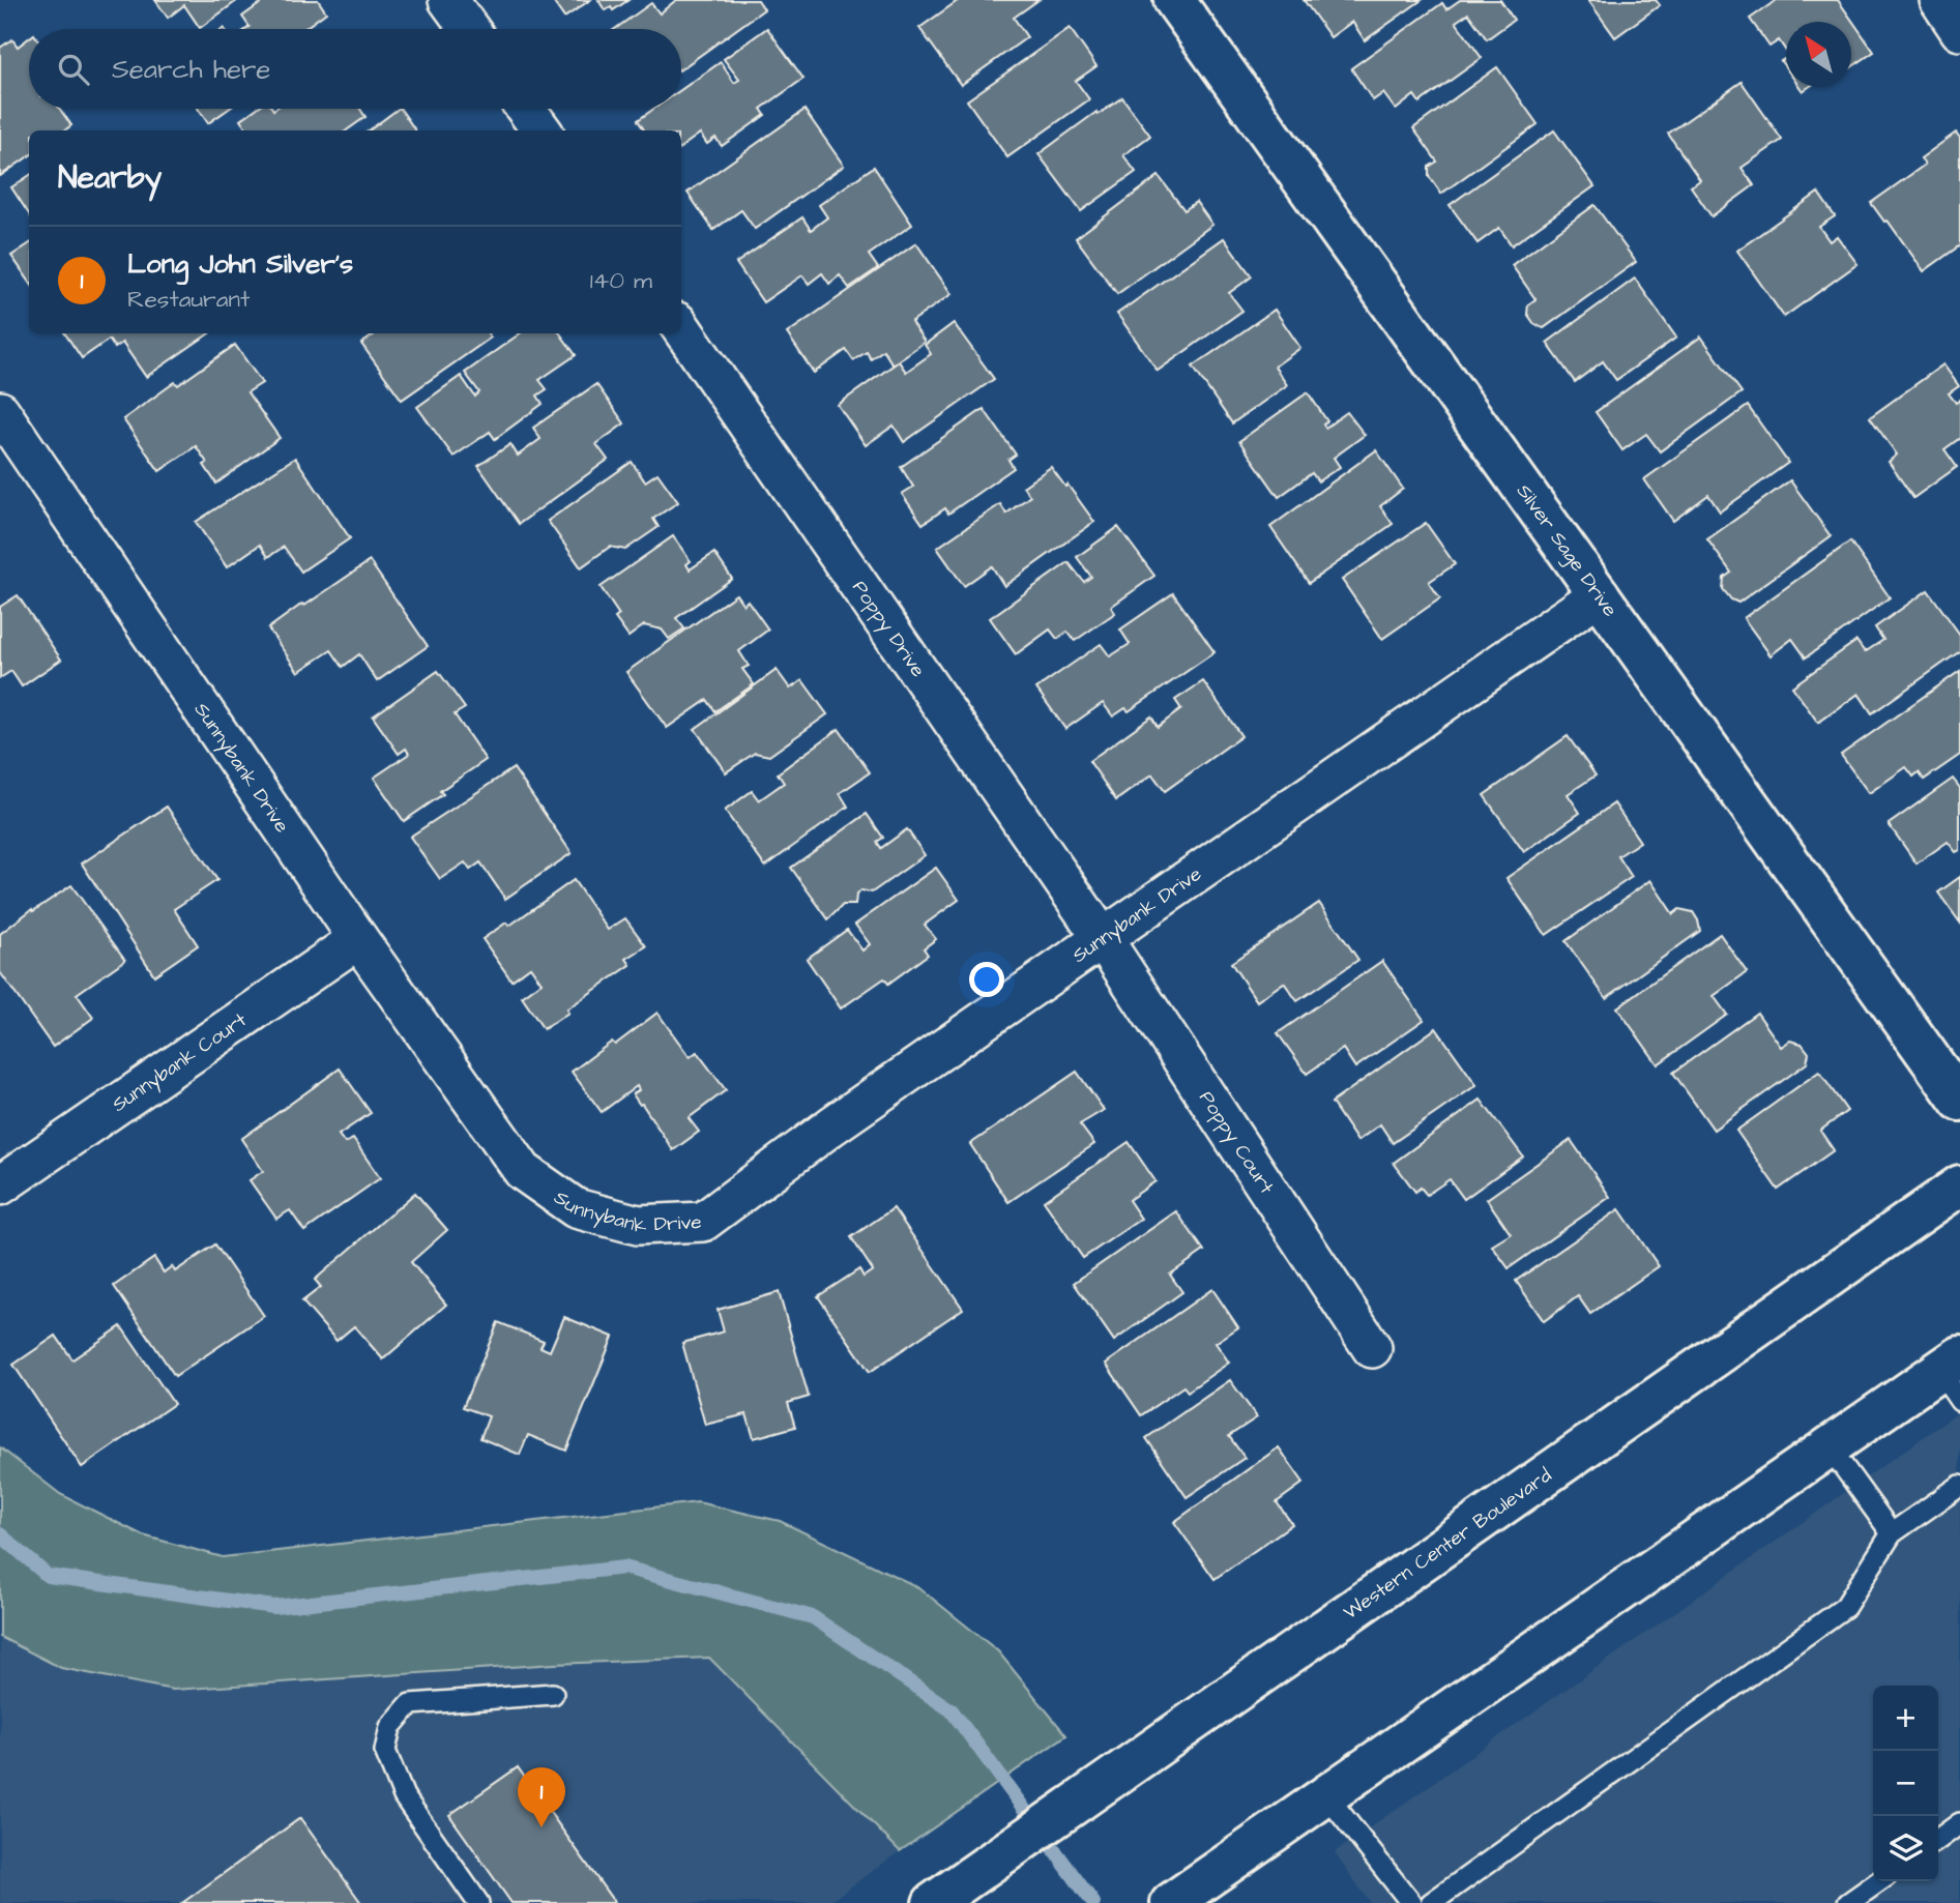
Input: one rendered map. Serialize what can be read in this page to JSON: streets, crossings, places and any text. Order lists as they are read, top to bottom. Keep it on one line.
{"streets":{"main road":["Silver Sage Drive","Western Center Boulevard"],"street":["Poppy Drive","Sunnybank Drive","Sunnybank Court","Poppy Court"]},"crossings":[["Silver Sage Drive","Sunnybank Drive"],["Poppy Drive","Sunnybank Drive"],["Poppy Drive","Poppy Court"],["Sunnybank Drive","Sunnybank Court"],["Sunnybank Drive","Poppy Court"]],"north":"top left","page":{"search":"Search here","heading":"Nearby","list":[{"mark":"1","name":"Long John Silver's","note":"Restaurant","value":"140 m"}],"map_buttons":["+","−"],"pins":"1"}}
